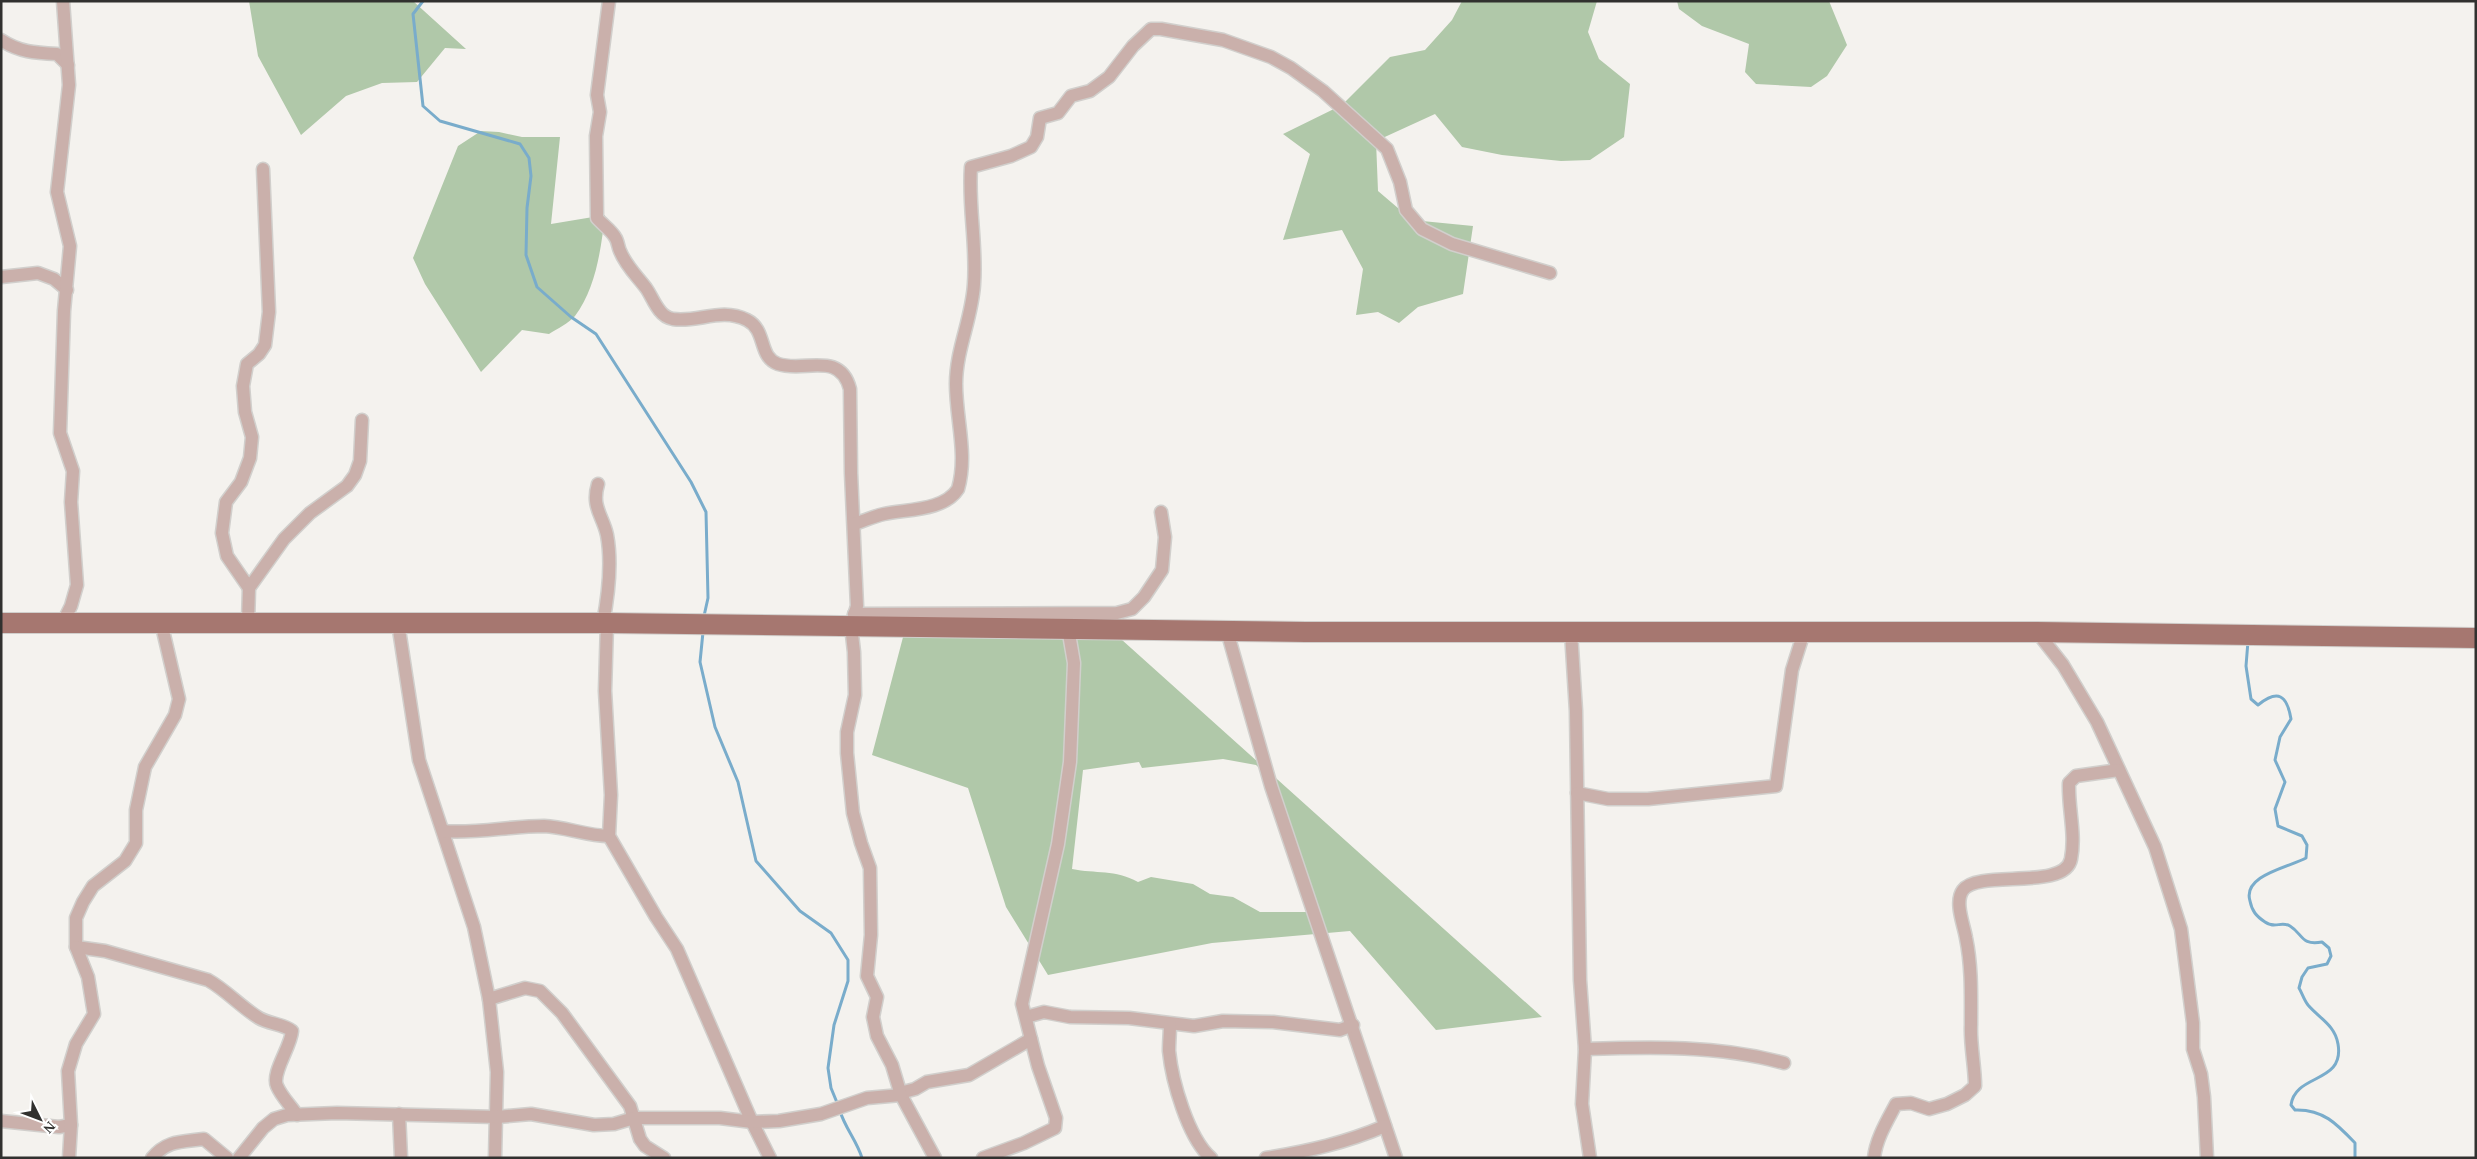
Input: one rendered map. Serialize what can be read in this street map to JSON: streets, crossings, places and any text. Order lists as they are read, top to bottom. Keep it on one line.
{"north":"bottom right"}
